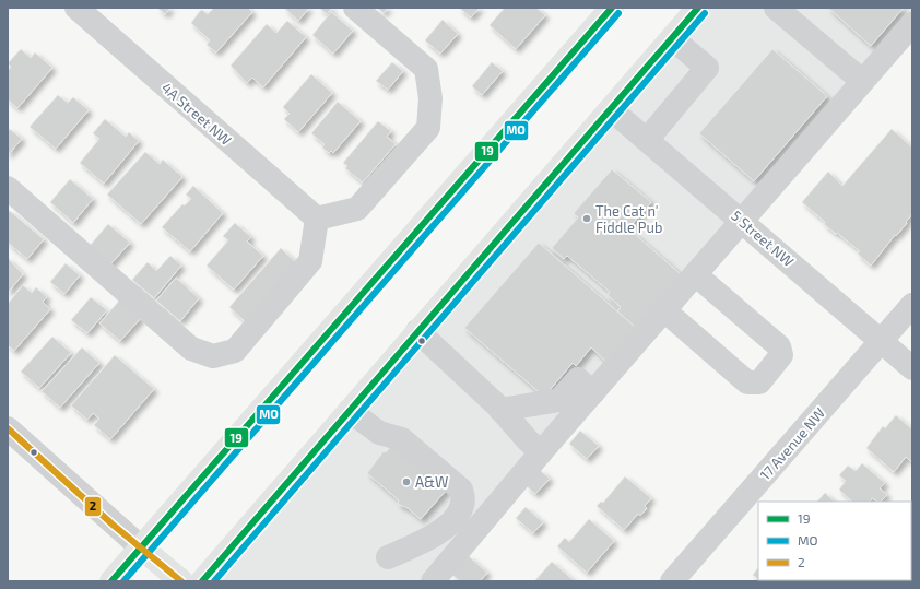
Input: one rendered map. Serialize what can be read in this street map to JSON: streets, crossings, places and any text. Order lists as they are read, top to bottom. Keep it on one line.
{"streets":{"street":["4A Street NW","5 Street NW","17 Avenue NW"]},"crossings":[["5 Street NW","17 Avenue NW"]],"places":["The Cat n' Fiddle Pub","A&W"],"lines":["transit line 19","transit line MO","transit line 2"],"legend":["19","MO","2"]}
